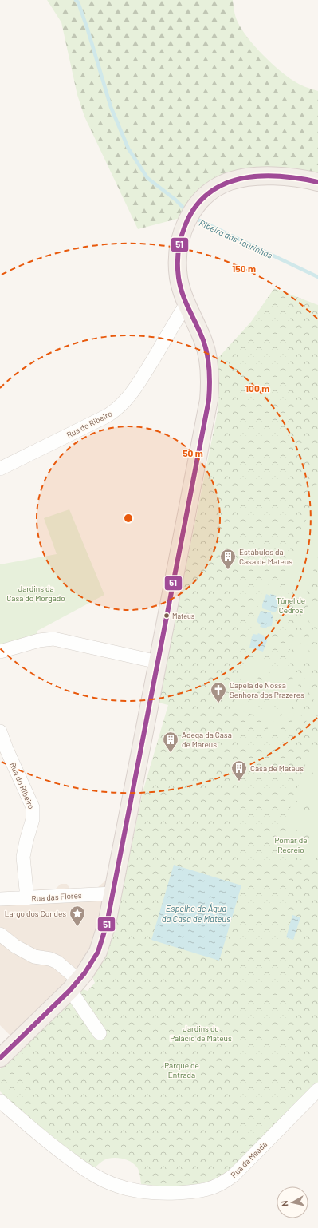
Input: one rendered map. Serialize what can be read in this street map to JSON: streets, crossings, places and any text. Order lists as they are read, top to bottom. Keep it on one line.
{"streets":{"street":["Rua do Ribeiro","Rua das Flores","Rua da Meada"]},"crossings":[["Rua do Ribeiro","Rua das Flores"]],"water":["Ribeira das Tourinhas","Espelho de Água da Casa de Mateus"],"parks":["Jardins da Casa do Morgado","Túnel de Cedros","Pomar de Recreio","Jardins do Palácio de Mateus","Parque de Entrada"],"places":{"building":["Estábulos da Casa de Mateus","Adega da Casa de Mateus","Casa de Mateus"],"other":["Mateus"],"church":["Capela de Nossa Senhora dos Prazeres"],"place":["Largo dos Condes"]},"lines":["transit line 51"],"north":"left","rings":["150 m","100 m","50 m"]}
